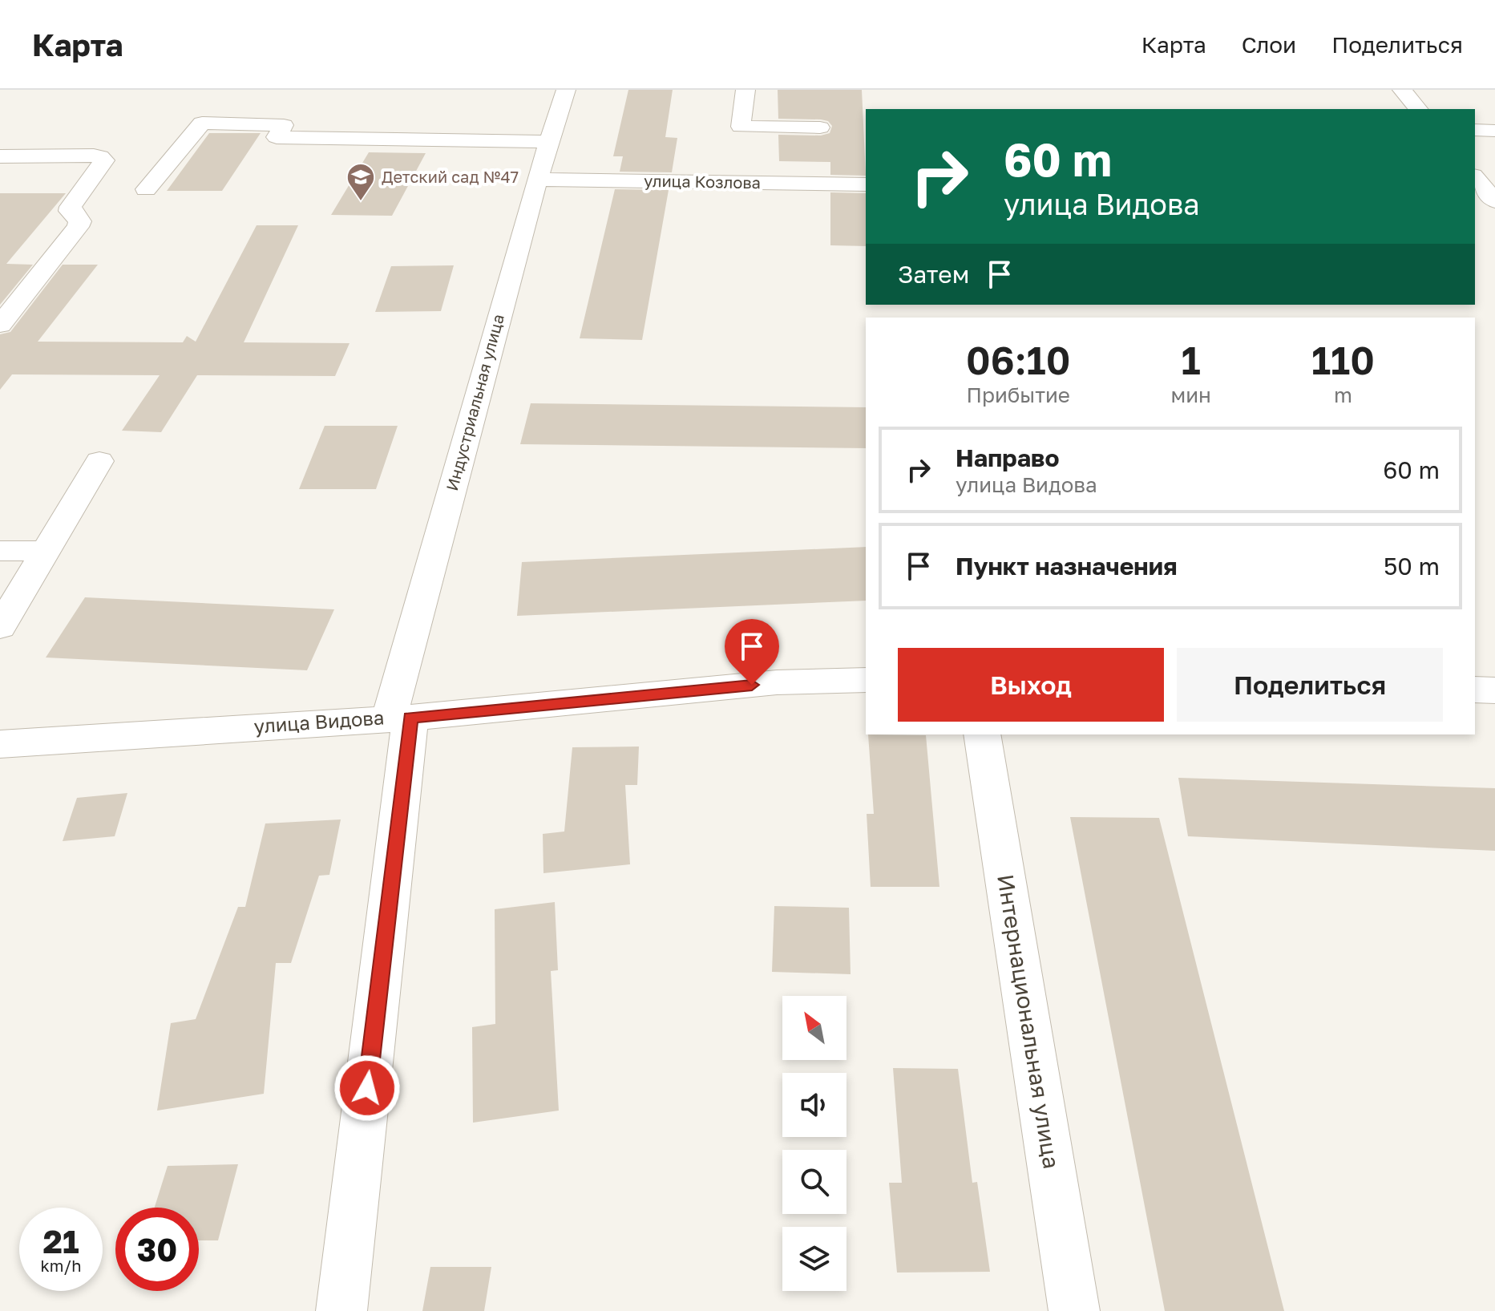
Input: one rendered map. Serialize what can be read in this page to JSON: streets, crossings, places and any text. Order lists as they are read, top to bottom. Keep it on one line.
{"streets":{"street":["улица Козлова","Индустриальная улица","улица Видова","Интернациональная улица"]},"crossings":[["улица Козлова","Индустриальная улица"],["Индустриальная улица","улица Видова"]],"places":{"school or university":["Детский сад №47"]},"north":"top left","page":{"header":"Карта","nav":["Карта","Слои","Поделиться"],"turn":["60 m","улица Видова"],"then":"Затем","eta":["06:10","Прибытие","1","мин","110","m"],"list":[{"name":"Направо","note":"улица Видова","value":"60 m"},{"name":"Пункт назначения","value":"50 m"}],"buttons":["Выход","Поделиться"],"speed":"21 km/h","limit":"30"}}
